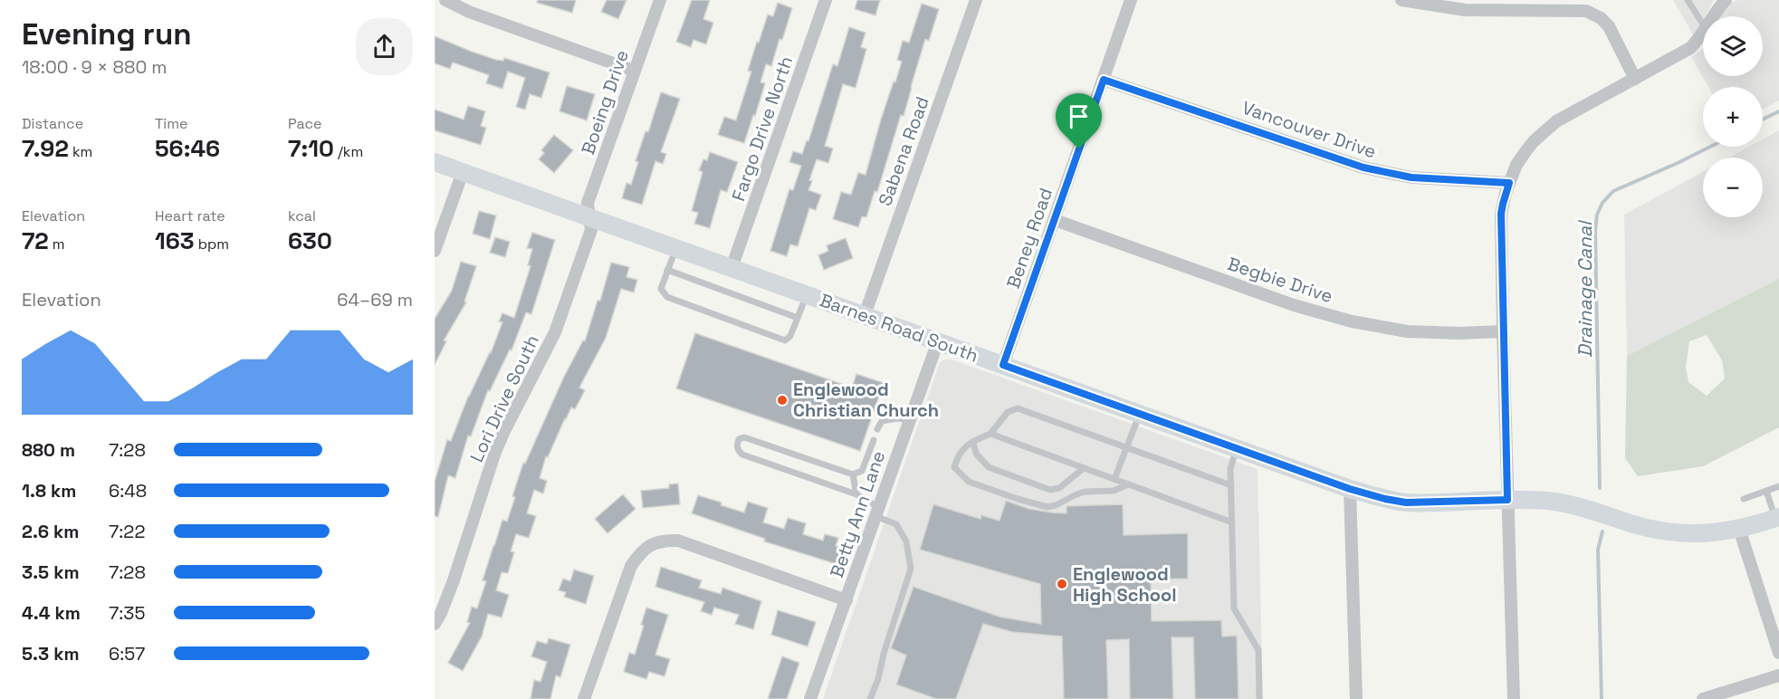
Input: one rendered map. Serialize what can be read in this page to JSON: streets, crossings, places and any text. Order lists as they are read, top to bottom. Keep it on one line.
{"streets":{"street":["Boeing Drive","Fargo Drive North","Vancouver Drive","Sabena Road","Beney Road","Begbie Drive","Barnes Road South","Lori Drive South","Betty Ann Lane"]},"crossings":[["Boeing Drive","Barnes Road South"],["Boeing Drive","Lori Drive South"],["Fargo Drive North","Barnes Road South"],["Vancouver Drive","Beney Road"],["Sabena Road","Barnes Road South"],["Beney Road","Begbie Drive"],["Beney Road","Barnes Road South"],["Barnes Road South","Lori Drive South"],["Barnes Road South","Betty Ann Lane"]],"water":["Drainage Canal"],"places":["Englewood Christian Church","Englewood High School"],"page":{"heading":["Evening run","18:00 · 9 × 880 m"],"map_buttons":["+","−"],"stats":[["Distance","7.92 km"],["Time","56:46"],["Pace","7:10 /km"],["Elevation","72 m"],["Heart rate","163 bpm"],["kcal","630"]],"chart":["Elevation","64–69 m"],"list":[{"name":"880 m","note":"7:28"},{"name":"1.8 km","note":"6:48"},{"name":"2.6 km","note":"7:22"},{"name":"3.5 km","note":"7:28"},{"name":"4.4 km","note":"7:35"},{"name":"5.3 km","note":"6:57"}]}}
